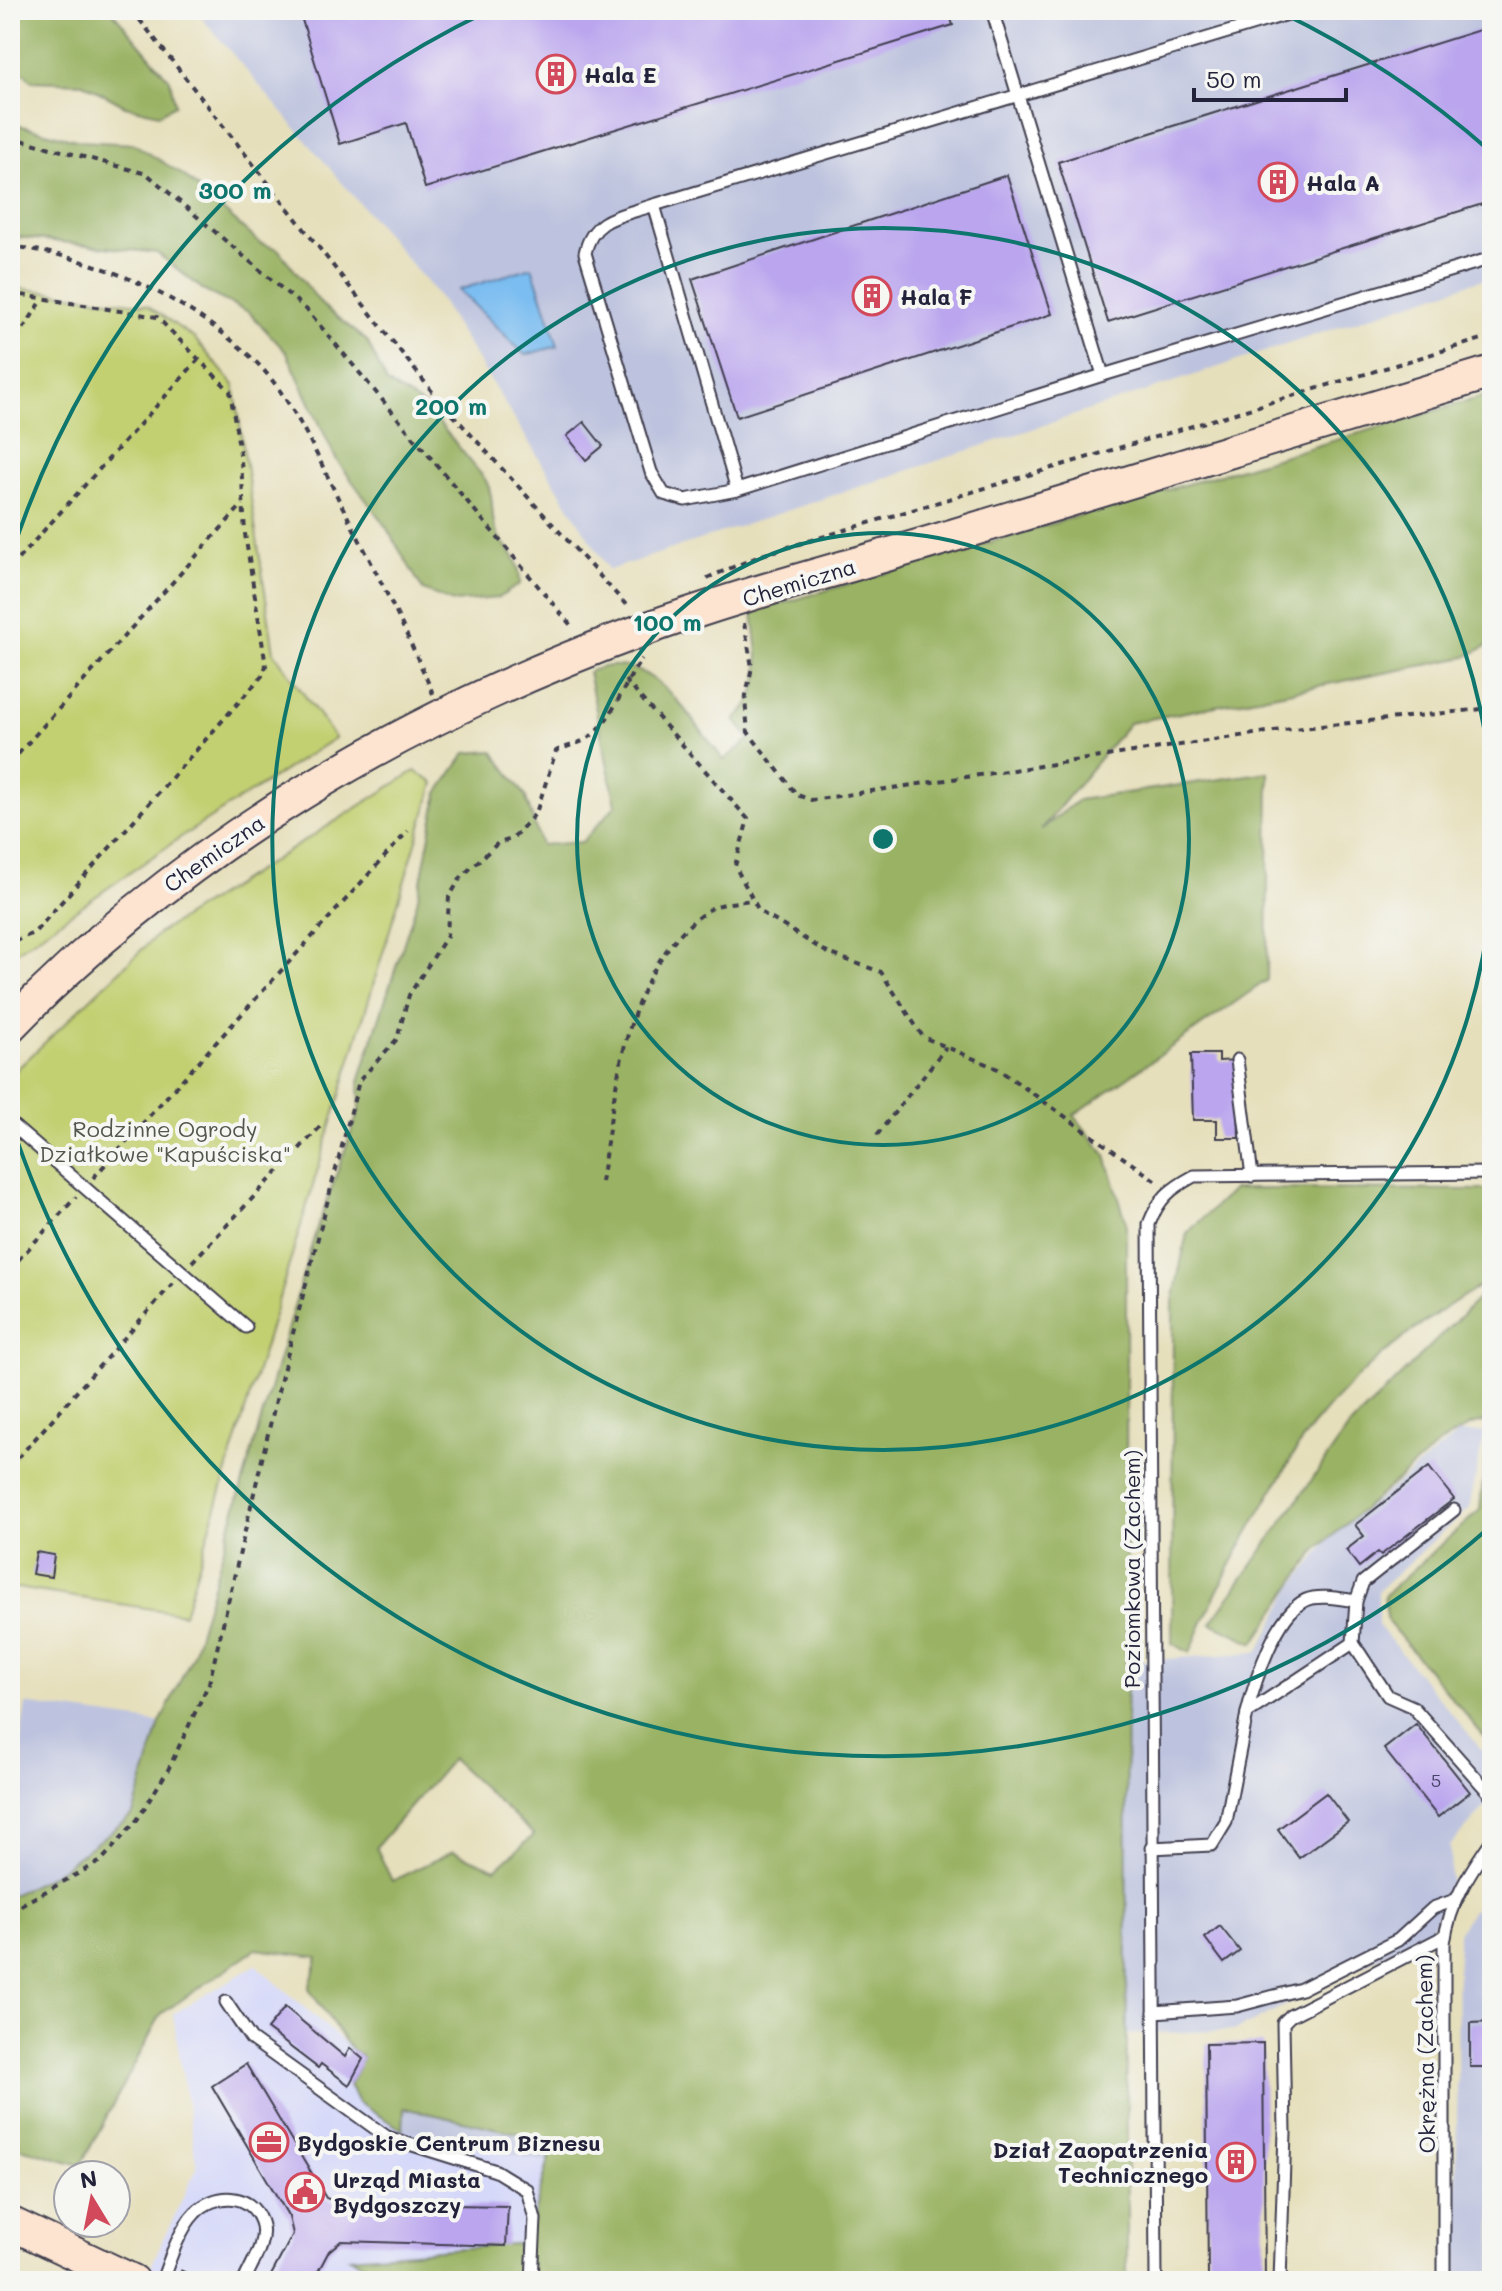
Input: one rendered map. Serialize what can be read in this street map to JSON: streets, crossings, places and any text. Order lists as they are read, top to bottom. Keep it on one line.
{"streets":{"street":["Chemiczna"],"lane":["Poziomkowa (Zachem)","Okrężna (Zachem)"]},"parks":["Rodzinne Ogrody Działkowe \"Kapuściska\""],"places":{"building":["Hala E","Hala A","Hala F","Dział Zaopatrzenia Technicznego"],"office":["Bydgoskie Centrum Biznesu"],"public building":["Urząd Miasta Bydgoszczy"]},"house_numbers":["5"],"scale_bar":"50 m","north":"top","rings":["300 m","200 m","100 m"]}
